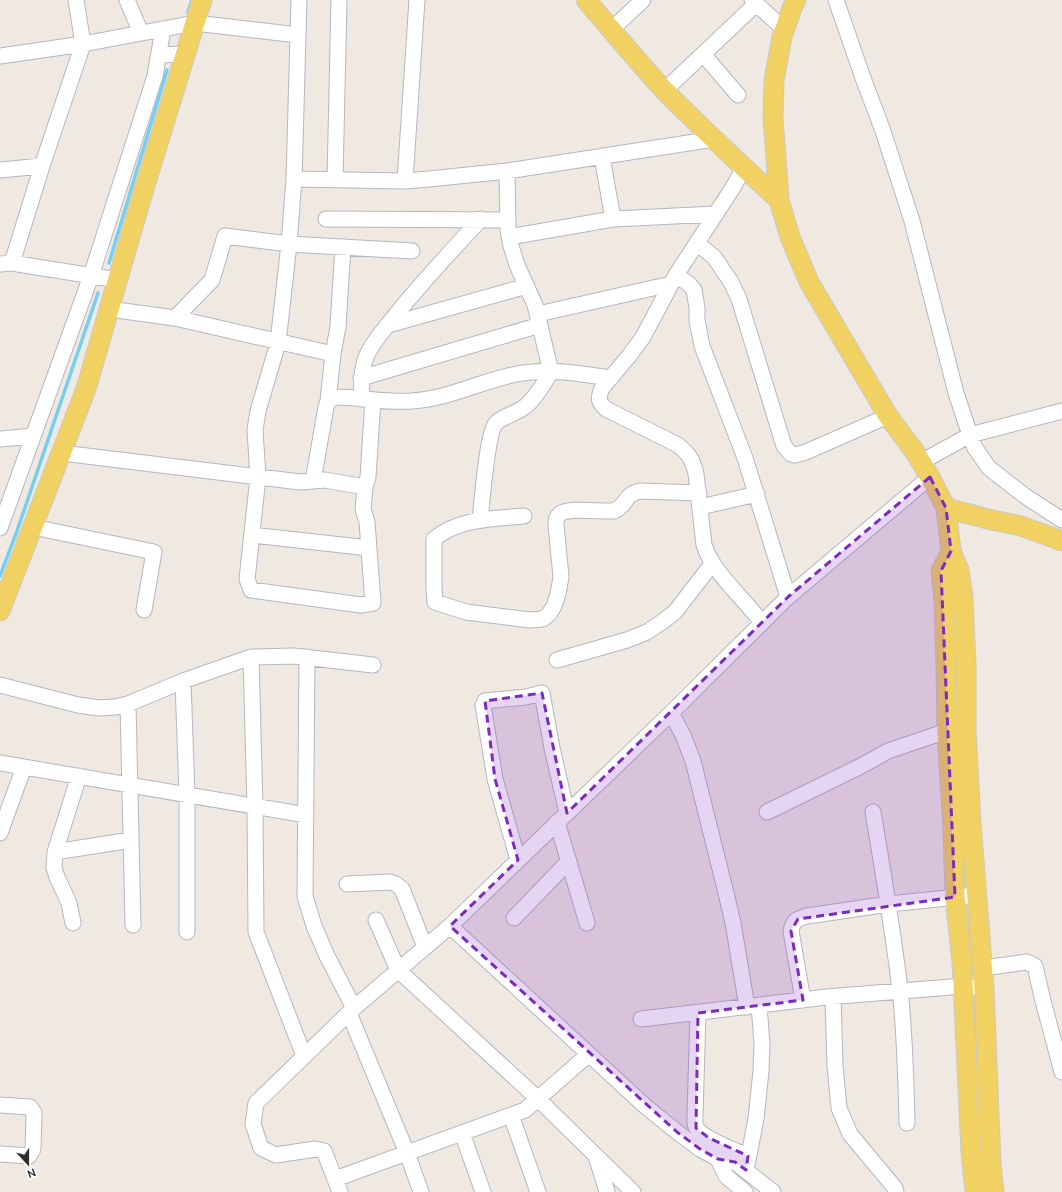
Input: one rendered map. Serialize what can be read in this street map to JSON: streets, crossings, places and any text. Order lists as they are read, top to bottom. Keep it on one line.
{"north":"bottom"}
